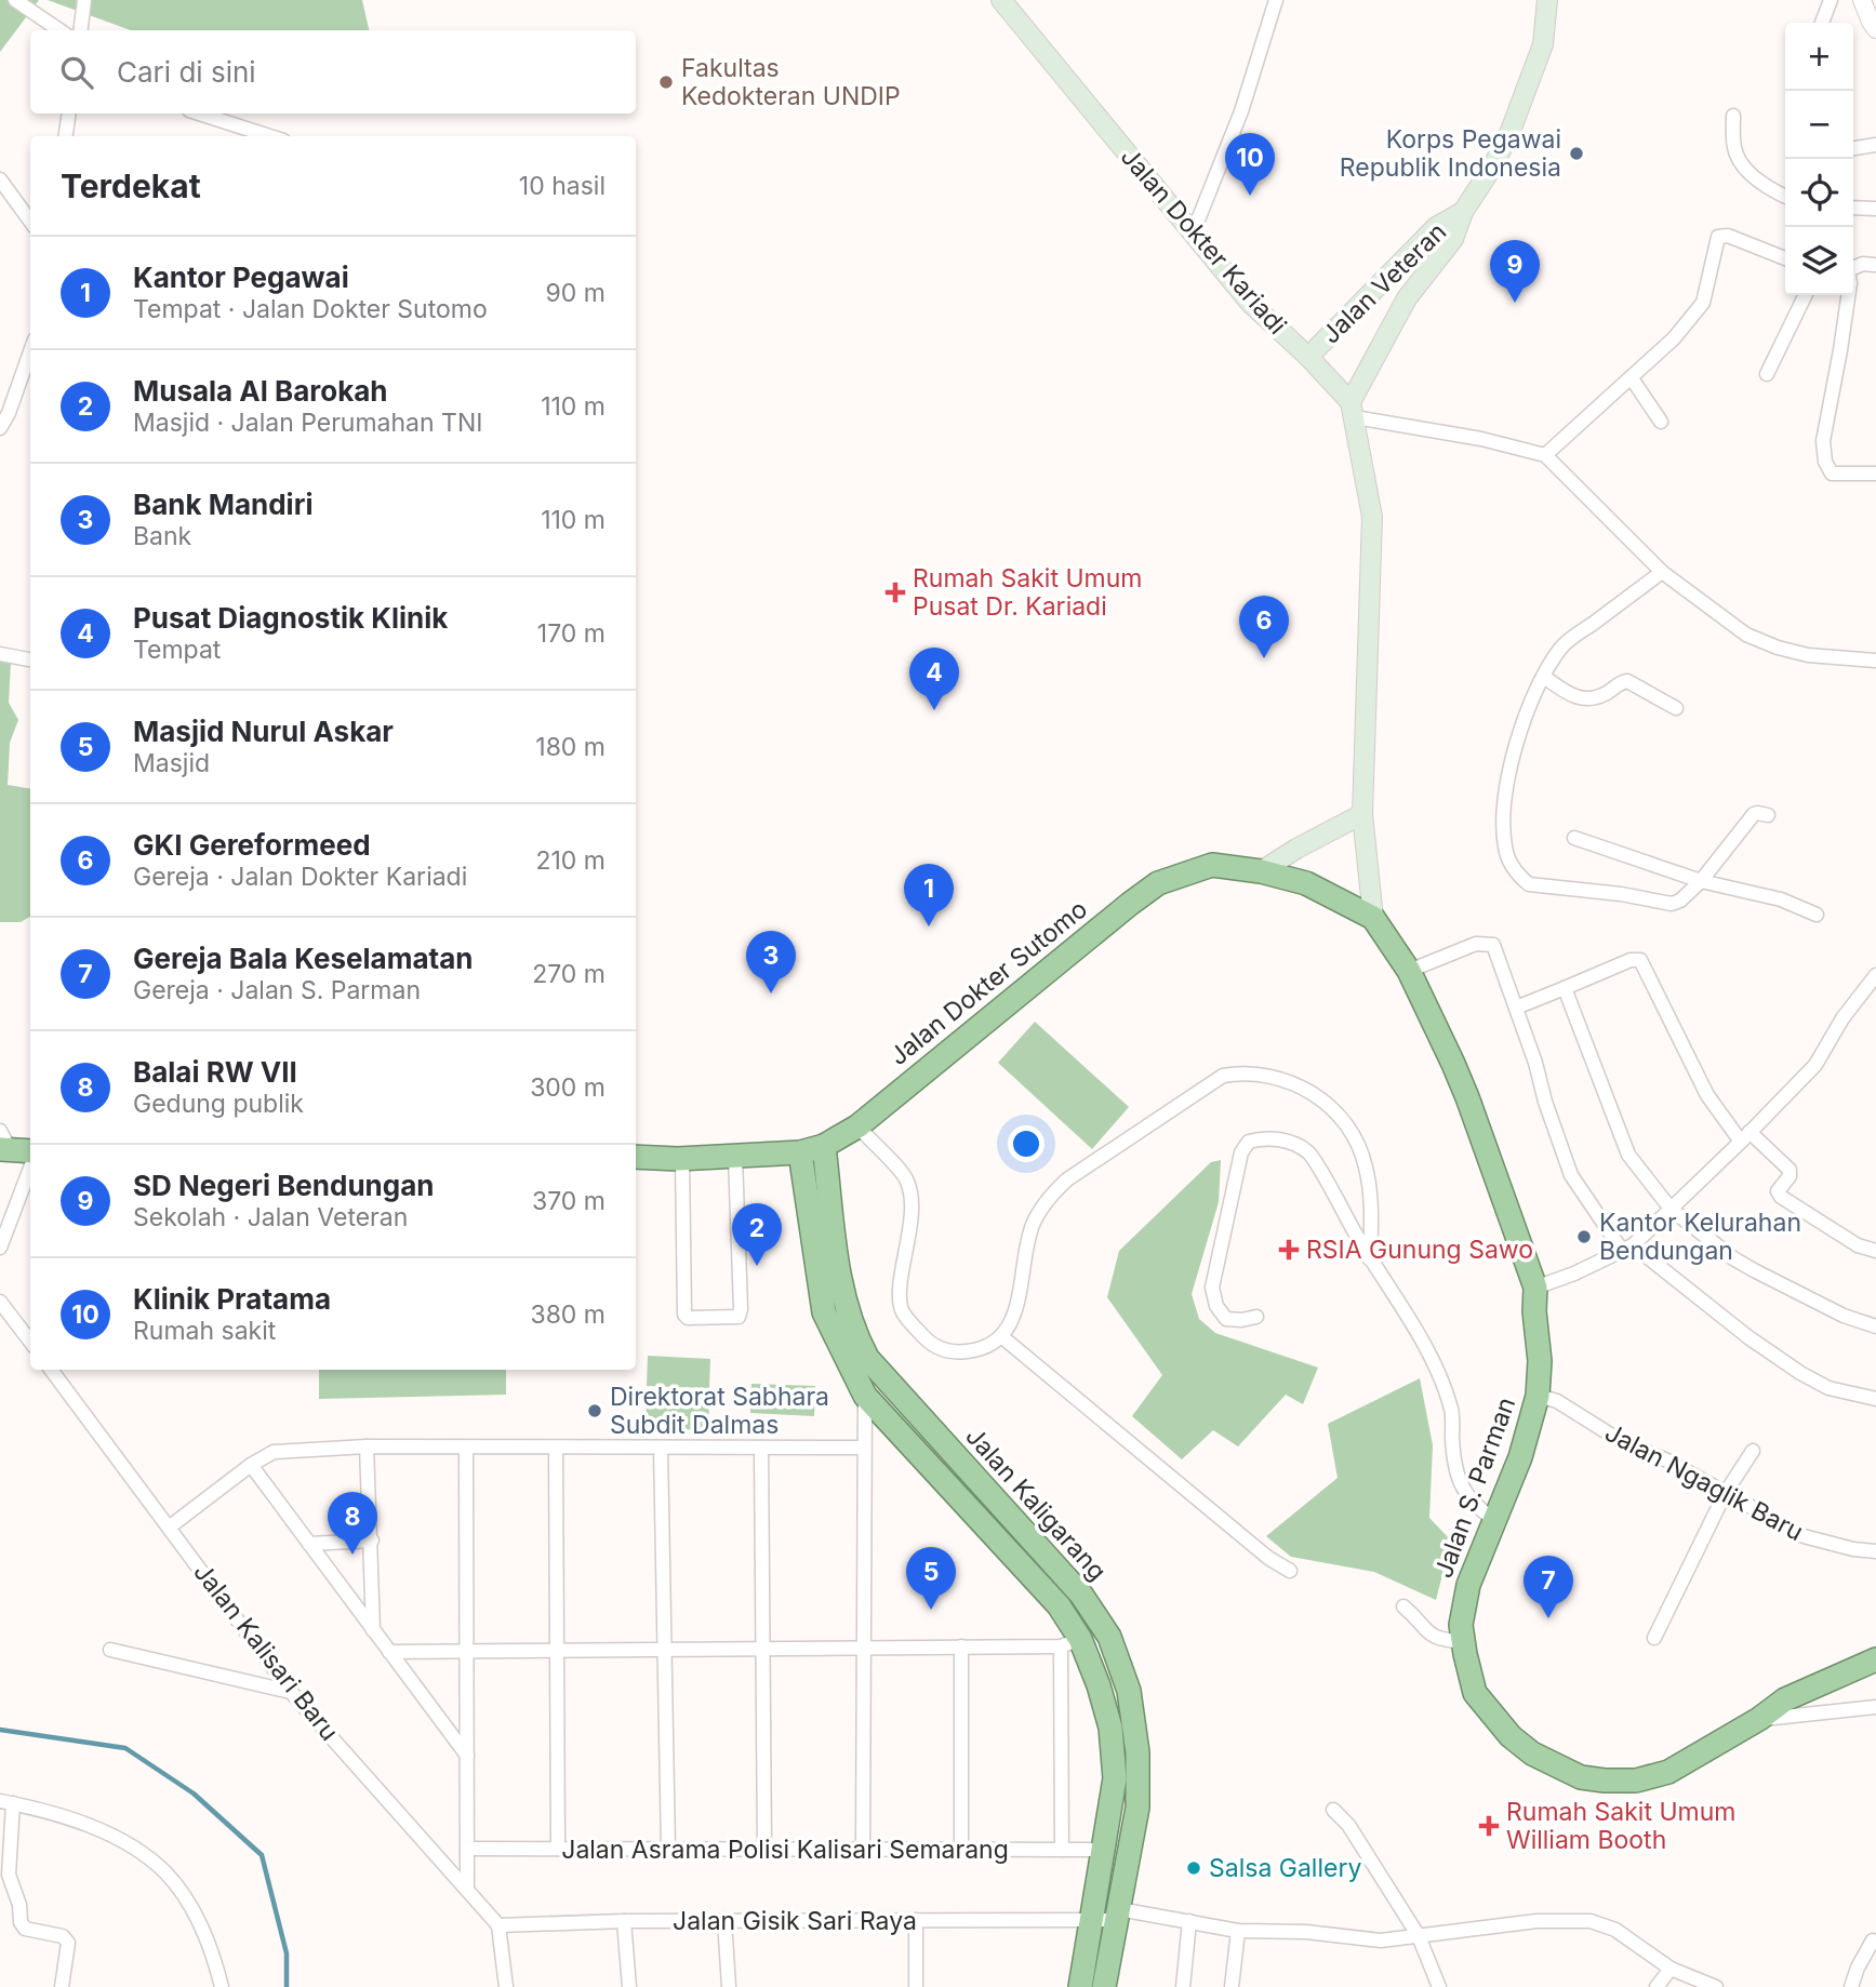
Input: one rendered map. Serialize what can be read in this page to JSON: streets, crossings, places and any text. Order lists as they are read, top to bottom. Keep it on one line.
{"streets":{"highway":["Jalan Dokter Sutomo","Jalan S. Parman","Jalan Kaligarang"],"main road":["Jalan Dokter Kariadi","Jalan Veteran"],"street":["Jalan Ngaglik Baru","Jalan Kalisari Baru","Jalan Asrama Polisi Kalisari Semarang","Jalan Gisik Sari Raya"]},"crossings":[["Jalan Dokter Kariadi","Jalan Veteran"],["Jalan Dokter Sutomo","Jalan S. Parman"],["Jalan Dokter Sutomo","Jalan Kaligarang"],["Jalan Ngaglik Baru","Jalan S. Parman"],["Jalan Kaligarang","Jalan Asrama Polisi Kalisari Semarang"],["Jalan Kaligarang","Jalan Gisik Sari Raya"],["Jalan Kalisari Baru","Jalan Gisik Sari Raya"]],"places":{"other":["Fakultas Kedokteran UNDIP","Korps Pegawai Republik Indonesia","Kantor Kelurahan Bendungan","Direktorat Sabhara Subdit Dalmas","Salsa Gallery"],"health":["Rumah Sakit Umum Pusat Dr. Kariadi","RSIA Gunung Sawo","Rumah Sakit Umum William Booth"]},"page":{"map_buttons":["+","−"],"search":"Cari di sini","pins":["10","9","6","4","1","3","2","8","5","7"],"heading":["Terdekat","10 hasil"],"list":[{"mark":"1","name":"Kantor Pegawai","note":"Tempat · Jalan Dokter Sutomo","value":"90 m"},{"mark":"2","name":"Musala Al Barokah","note":"Masjid · Jalan Perumahan TNI","value":"110 m"},{"mark":"3","name":"Bank Mandiri","note":"Bank","value":"110 m"},{"mark":"4","name":"Pusat Diagnostik Klinik","note":"Tempat","value":"170 m"},{"mark":"5","name":"Masjid Nurul Askar","note":"Masjid","value":"180 m"},{"mark":"6","name":"GKI Gereformeed","note":"Gereja · Jalan Dokter Kariadi","value":"210 m"},{"mark":"7","name":"Gereja Bala Keselamatan","note":"Gereja · Jalan S. Parman","value":"270 m"},{"mark":"8","name":"Balai RW VII","note":"Gedung publik","value":"300 m"},{"mark":"9","name":"SD Negeri Bendungan","note":"Sekolah · Jalan Veteran","value":"370 m"},{"mark":"10","name":"Klinik Pratama","note":"Rumah sakit","value":"380 m"}]}}
